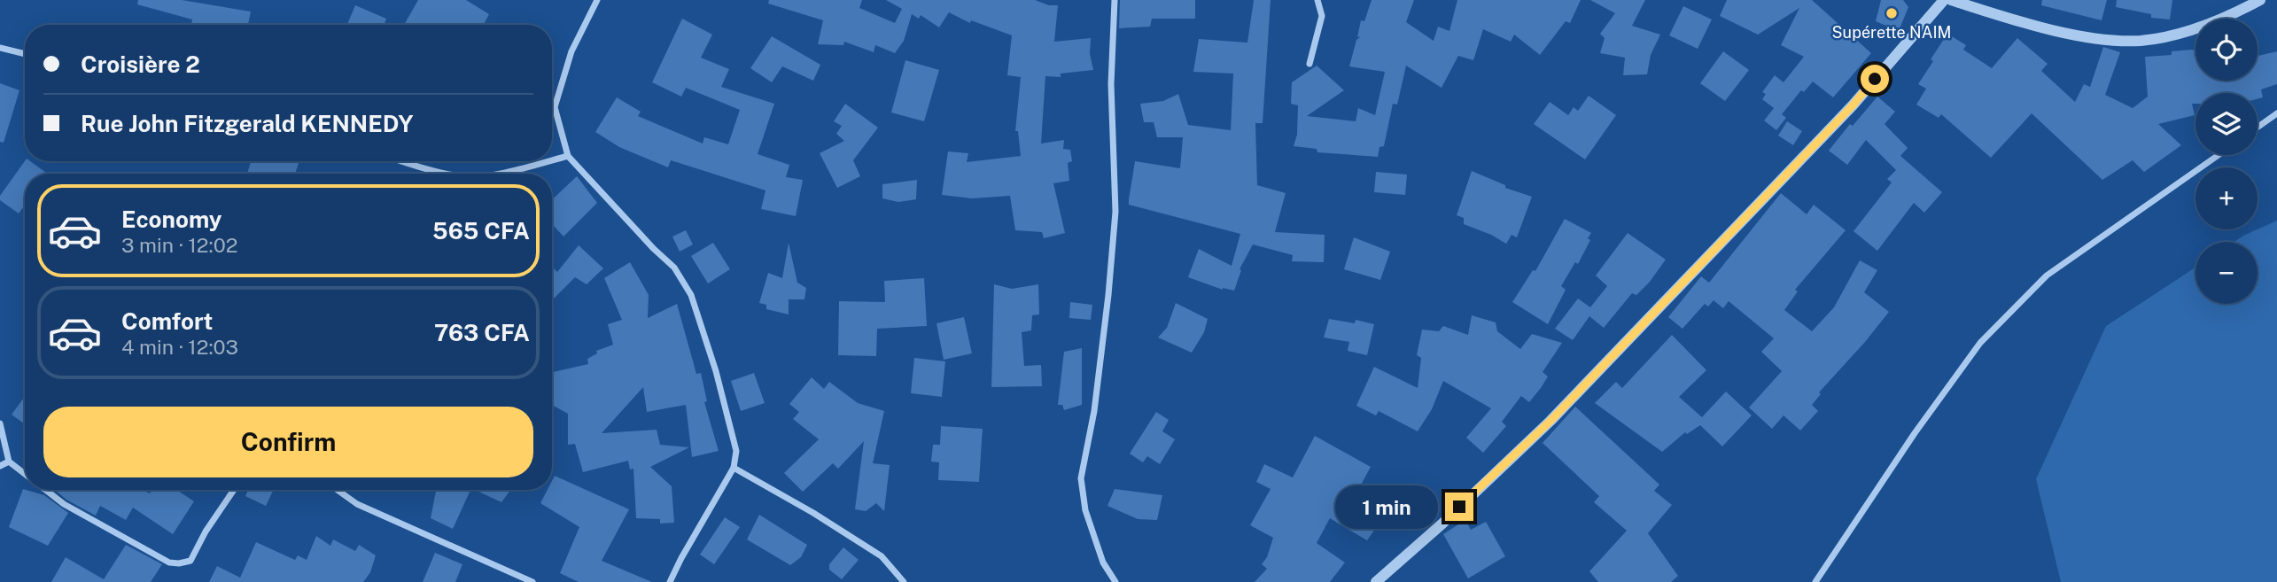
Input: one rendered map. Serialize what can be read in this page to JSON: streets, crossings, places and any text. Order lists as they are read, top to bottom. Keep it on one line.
{"places":["Supérette NAIM"],"page":{"map_buttons":["+","−"],"banner":["Croisière 2","Rue John Fitzgerald KENNEDY"],"list":[{"name":"Economy","note":"3 min · 12:02","value":"565 CFA"},{"name":"Comfort","note":"4 min · 12:03","value":"763 CFA"}],"buttons":"Confirm","bubble":"1 min"}}
